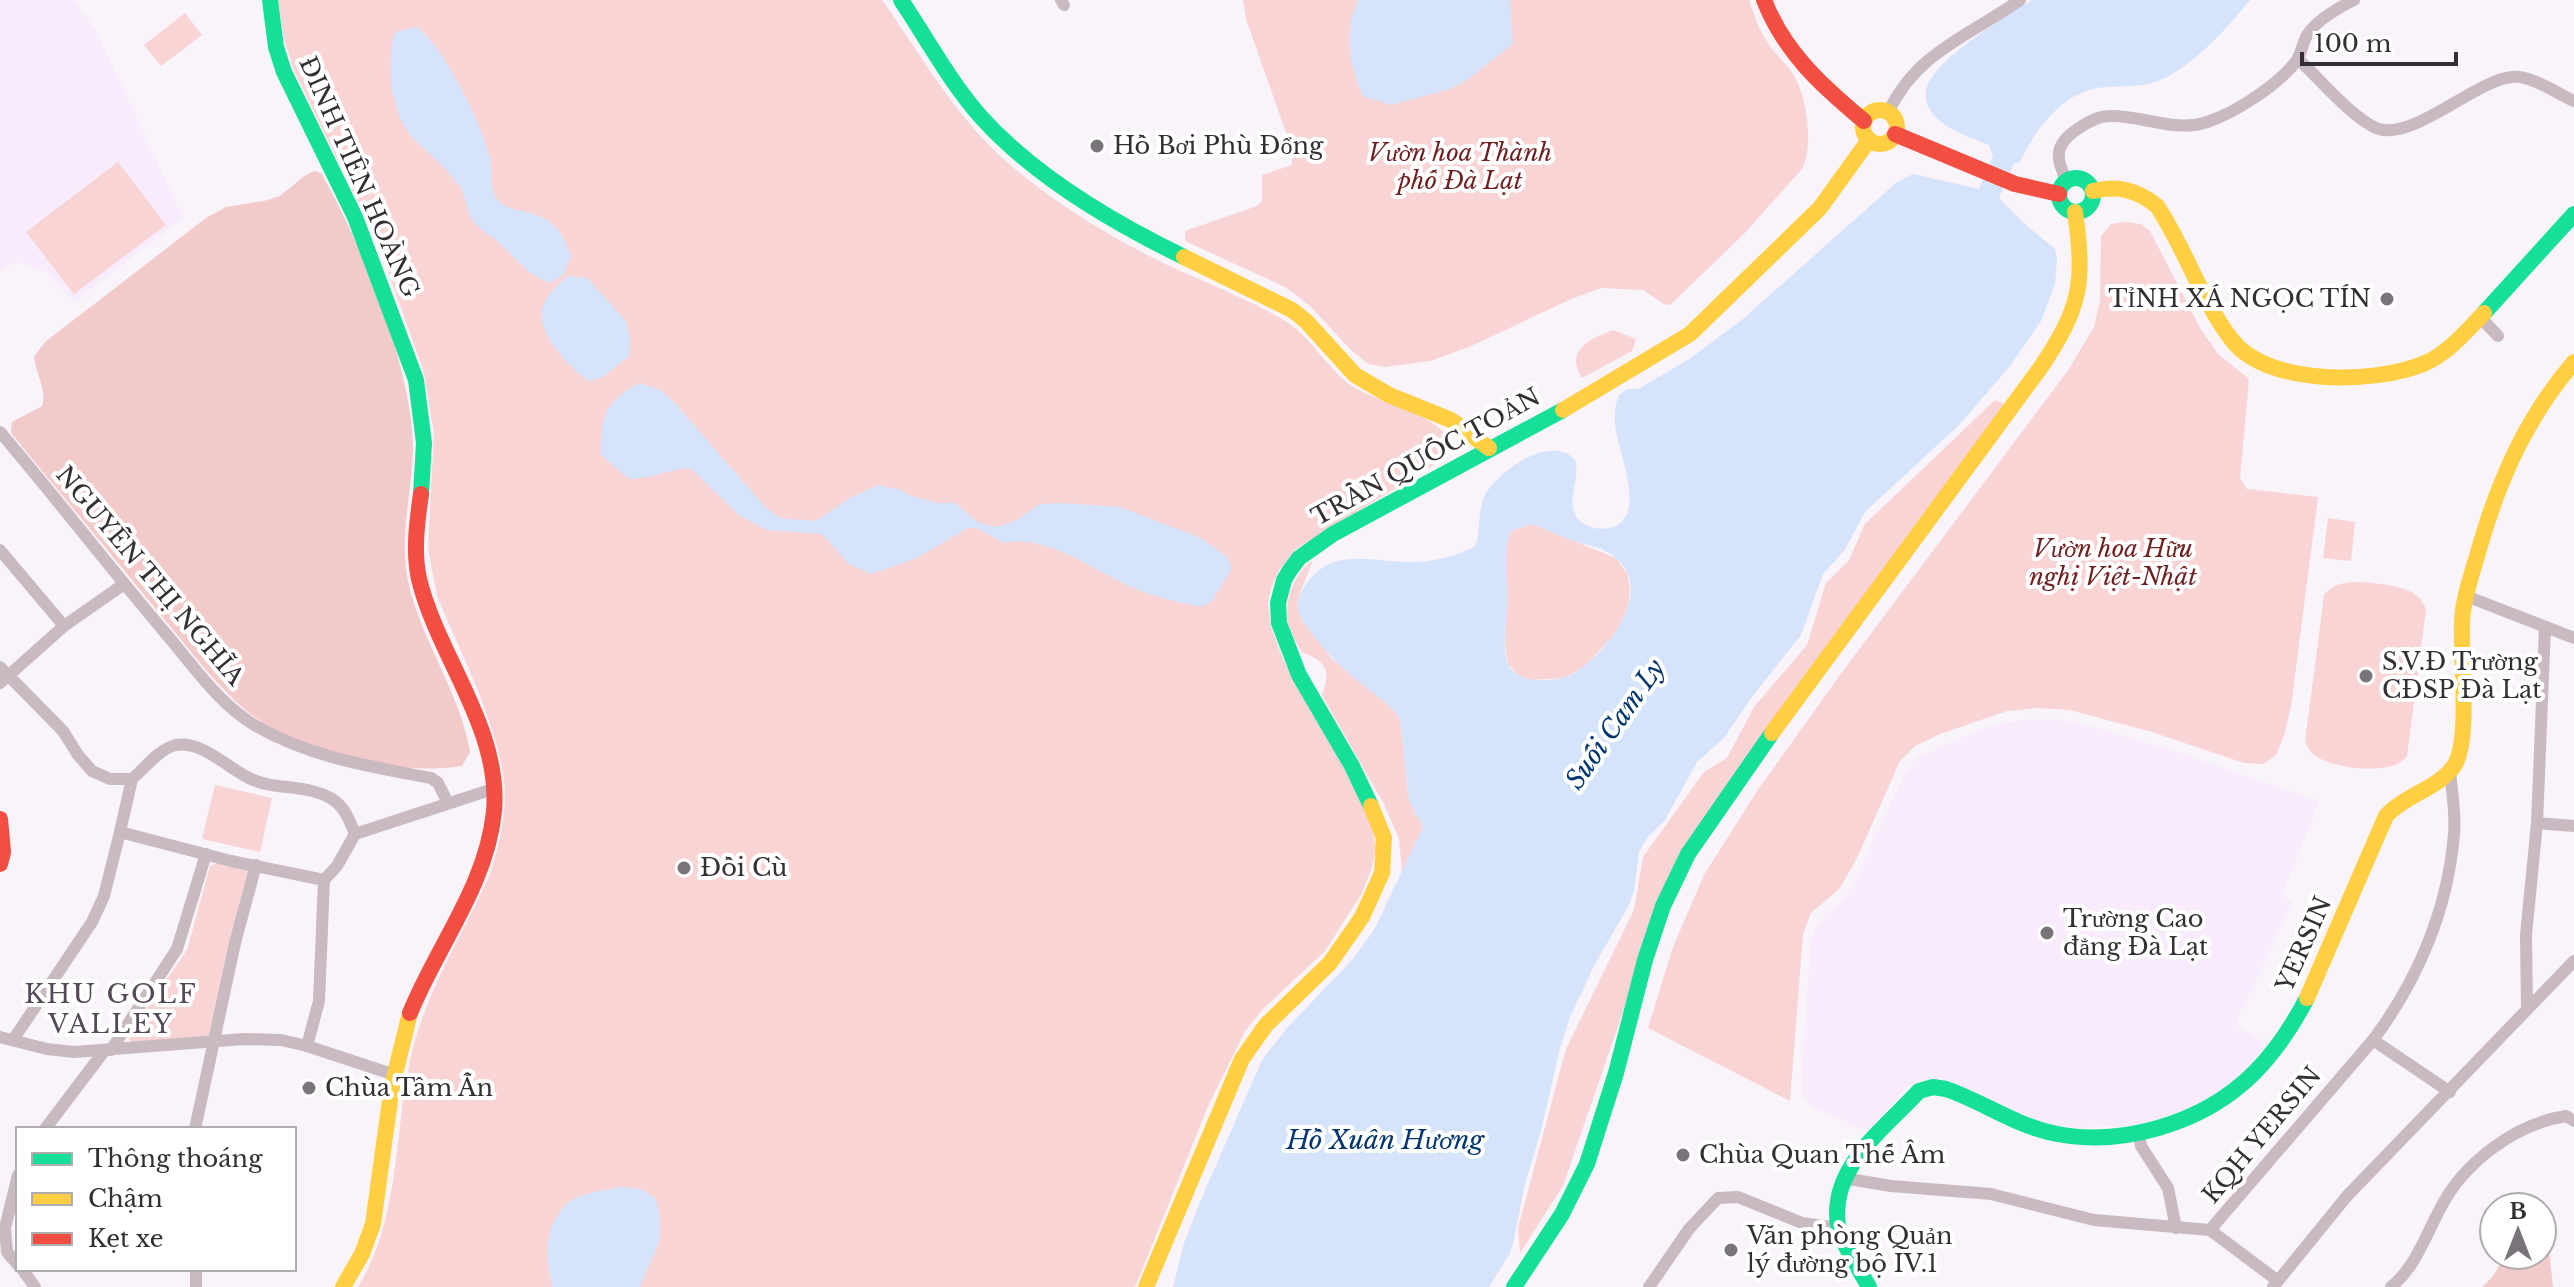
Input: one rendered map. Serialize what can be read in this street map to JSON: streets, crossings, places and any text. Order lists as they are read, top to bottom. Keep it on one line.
{"streets":{"main road":["ĐINH TIÊN HOÀNG","TRẦN QUỐC TOẢN","YERSIN"],"street":["NGUYỄN THỊ NGHĨA","KQH YERSIN"]},"crossings":[["YERSIN","KQH YERSIN"]],"districts":["KHU GOLF VALLEY"],"water":["Suối Cam Ly","Hồ Xuân Hương"],"parks":["Vườn hoa Thành phố Đà Lạt","Vườn hoa Hữu nghị Việt-Nhật"],"places":["Hồ Bơi Phù Đổng","TỈNH XÁ NGỌC TÍN","S.V.Đ Trường CĐSP Đà Lạt","Đồi Cù","Trường Cao đẳng Đà Lạt","Chùa Tâm Ấn","Chùa Quan Thế Âm","Văn phòng Quản lý đường bộ IV.1"],"legend":["Thông thoáng","Chậm","Kẹt xe"],"scale_bar":"100 m","north":"top"}
